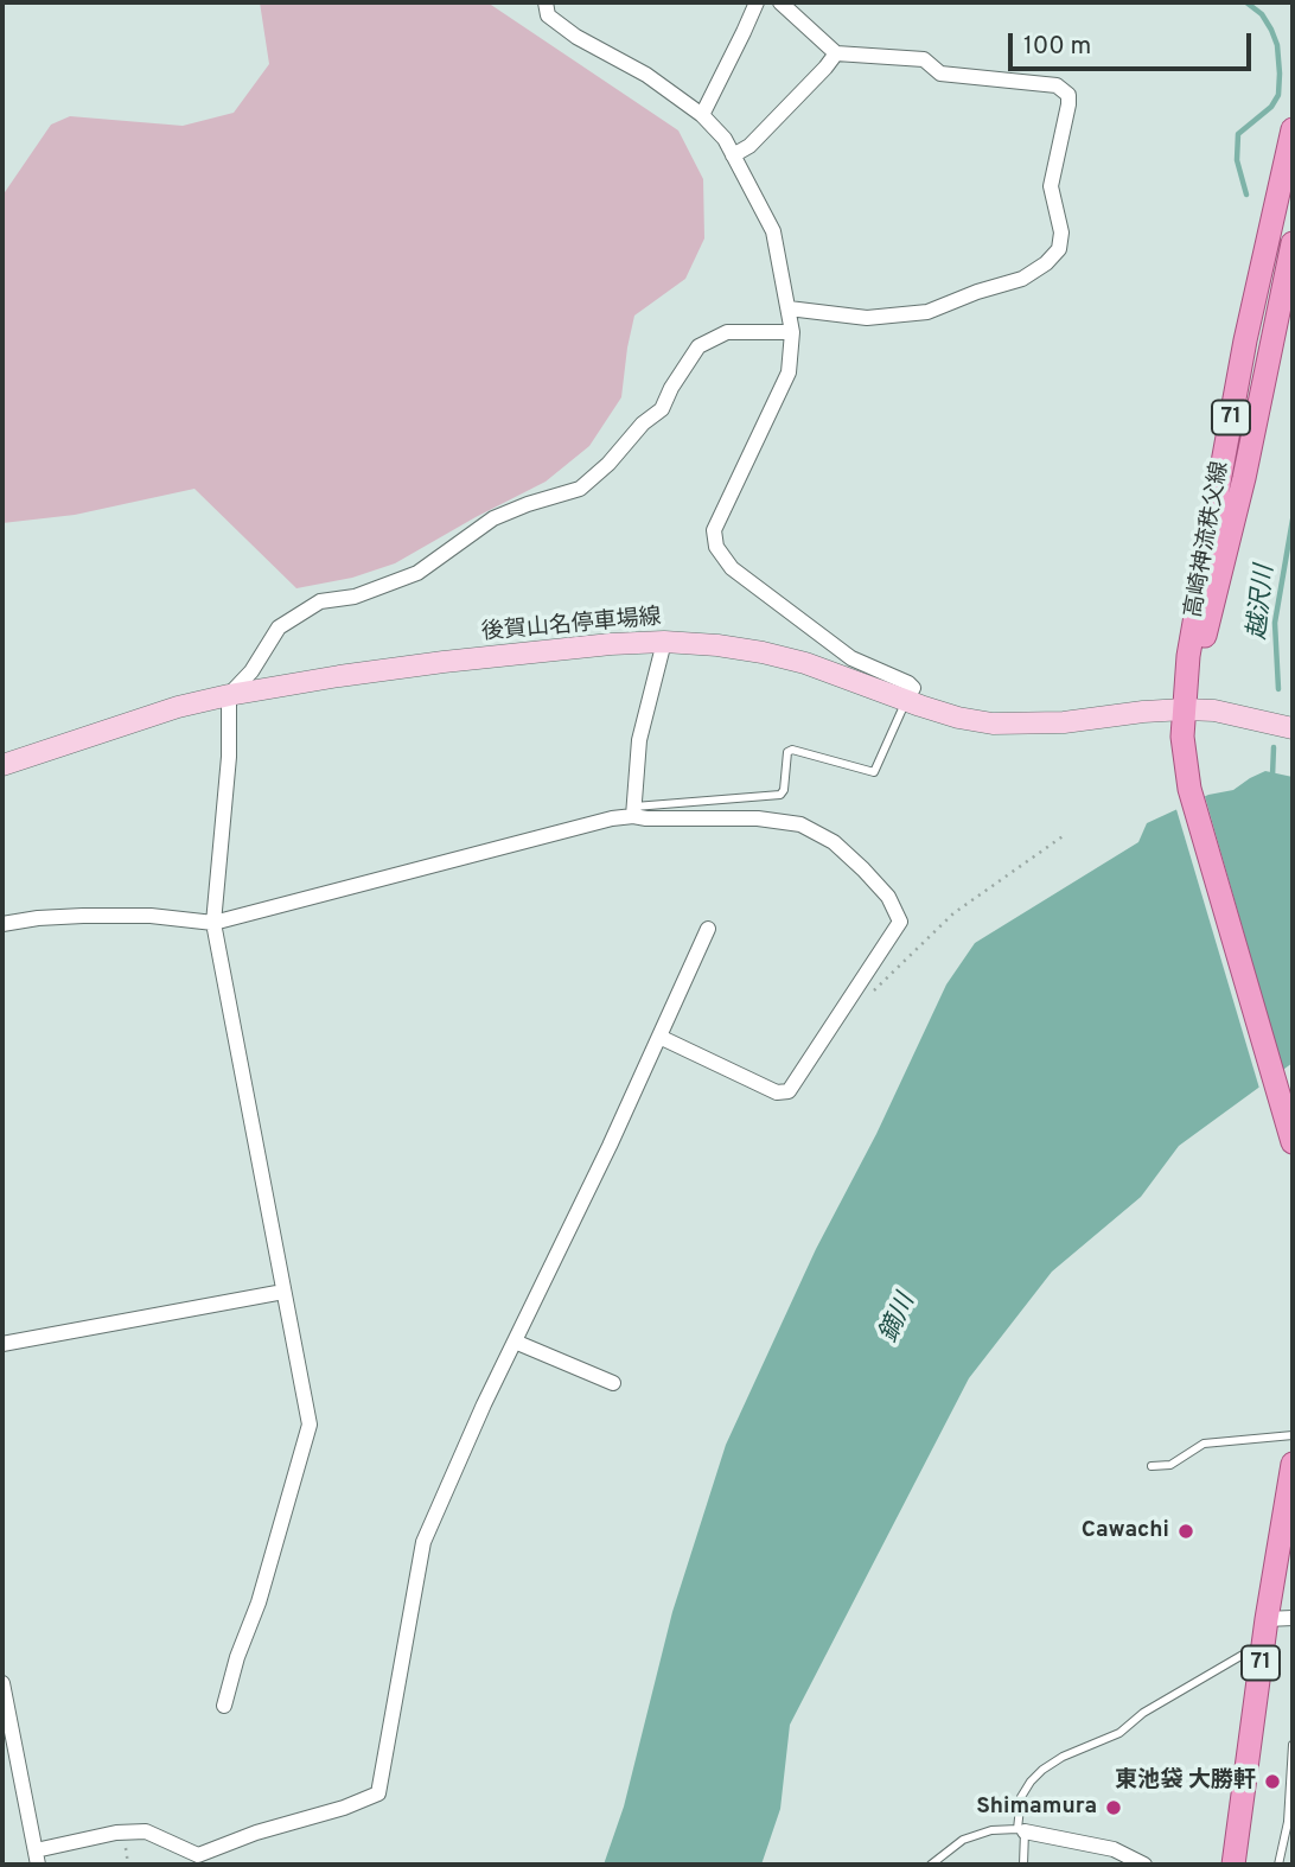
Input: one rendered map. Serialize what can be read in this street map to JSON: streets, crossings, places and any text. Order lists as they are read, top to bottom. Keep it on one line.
{"streets":{"main road":["71","高崎神流秩父線","後賀山名停車場線"]},"crossings":[["高崎神流秩父線","後賀山名停車場線"]],"water":["越沢川","鏑川"],"places":["Cawachi","東池袋 大勝軒","Shimamura"],"scale_bar":"100 m"}
